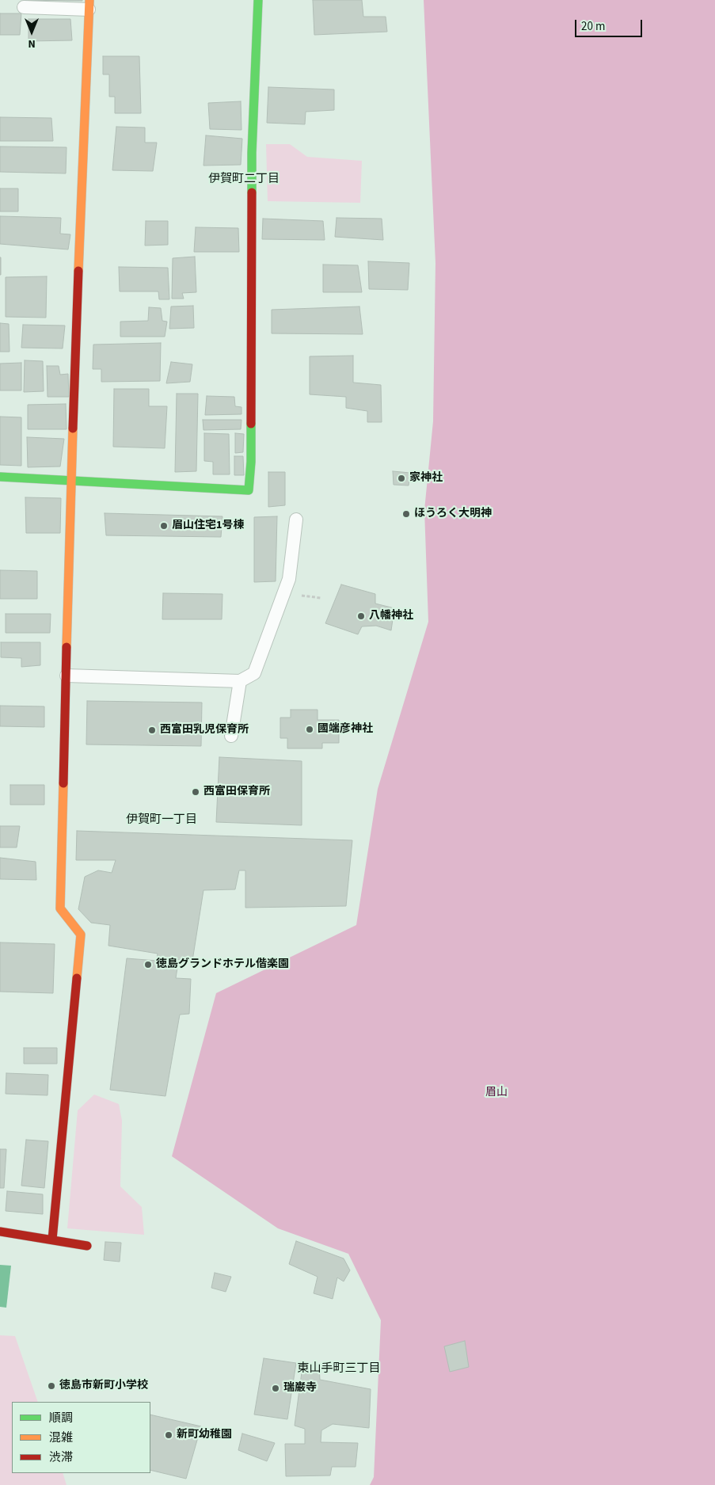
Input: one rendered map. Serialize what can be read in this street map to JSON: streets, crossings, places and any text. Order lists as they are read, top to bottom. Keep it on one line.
{"districts":["伊賀町二丁目","伊賀町一丁目","東山手町三丁目"],"parks":["眉山"],"places":["家神社","ほうろく大明神","眉山住宅1号棟","八幡神社","國端彦神社","西富田乳児保育所","西富田保育所","徳島グランドホテル偕楽園","徳島市新町小学校","瑞巌寺","新町幼稚園"],"legend":["順調","混雑","渋滞"],"scale_bar":"20 m","north":"bottom"}
